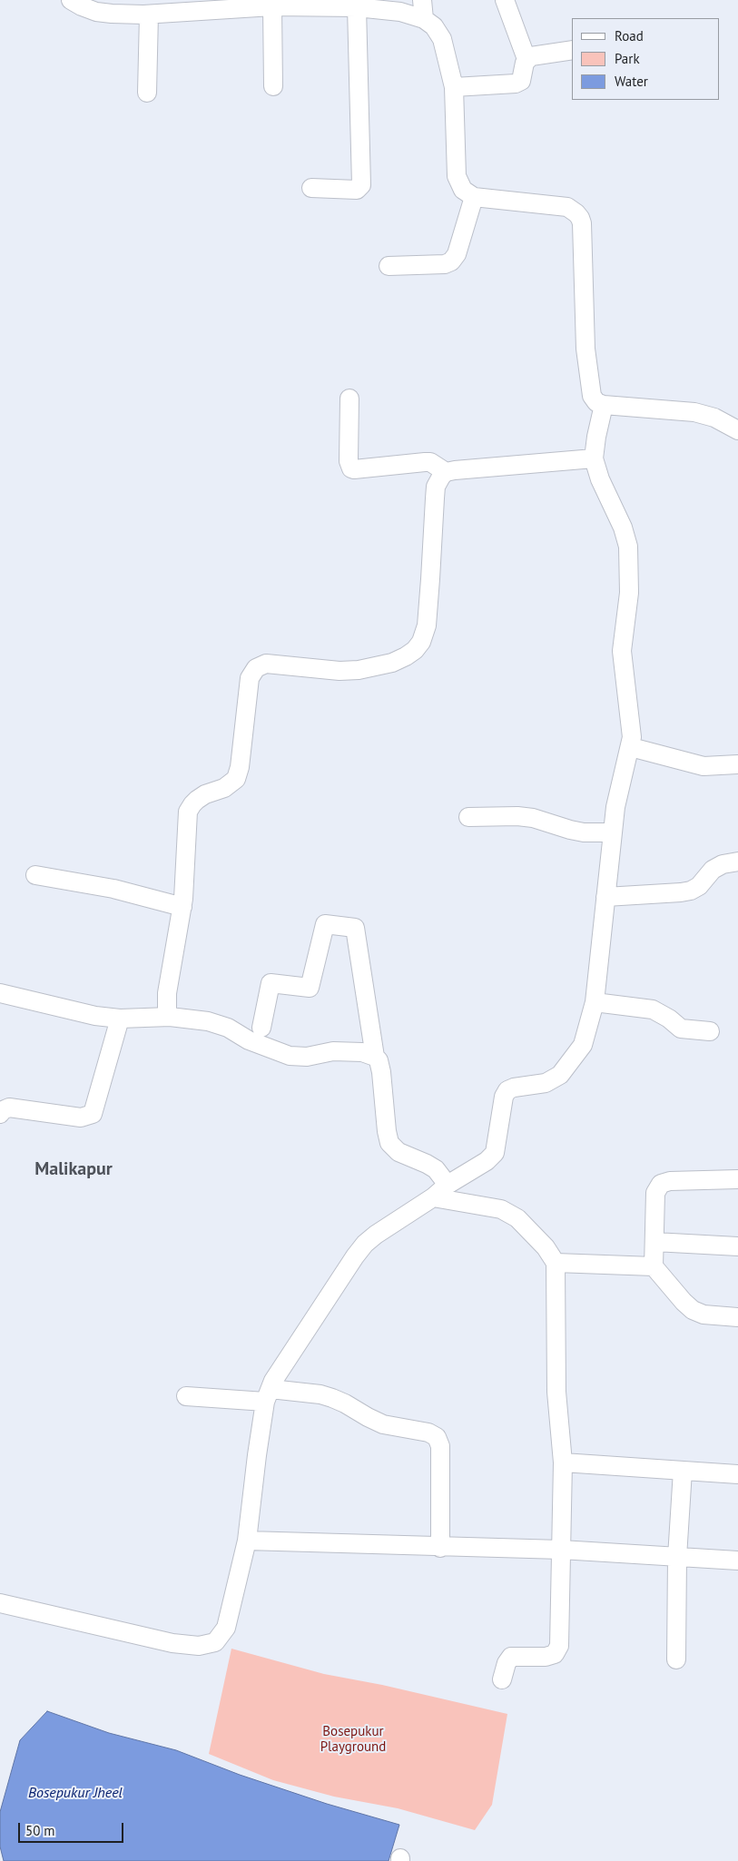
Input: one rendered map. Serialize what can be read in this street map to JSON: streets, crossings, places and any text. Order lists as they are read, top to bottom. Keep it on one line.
{"districts":["Malikapur"],"water":["Bosepukur Jheel"],"parks":["Bosepukur Playground"],"legend":["Road","Park","Water"],"scale_bar":"50 m"}
